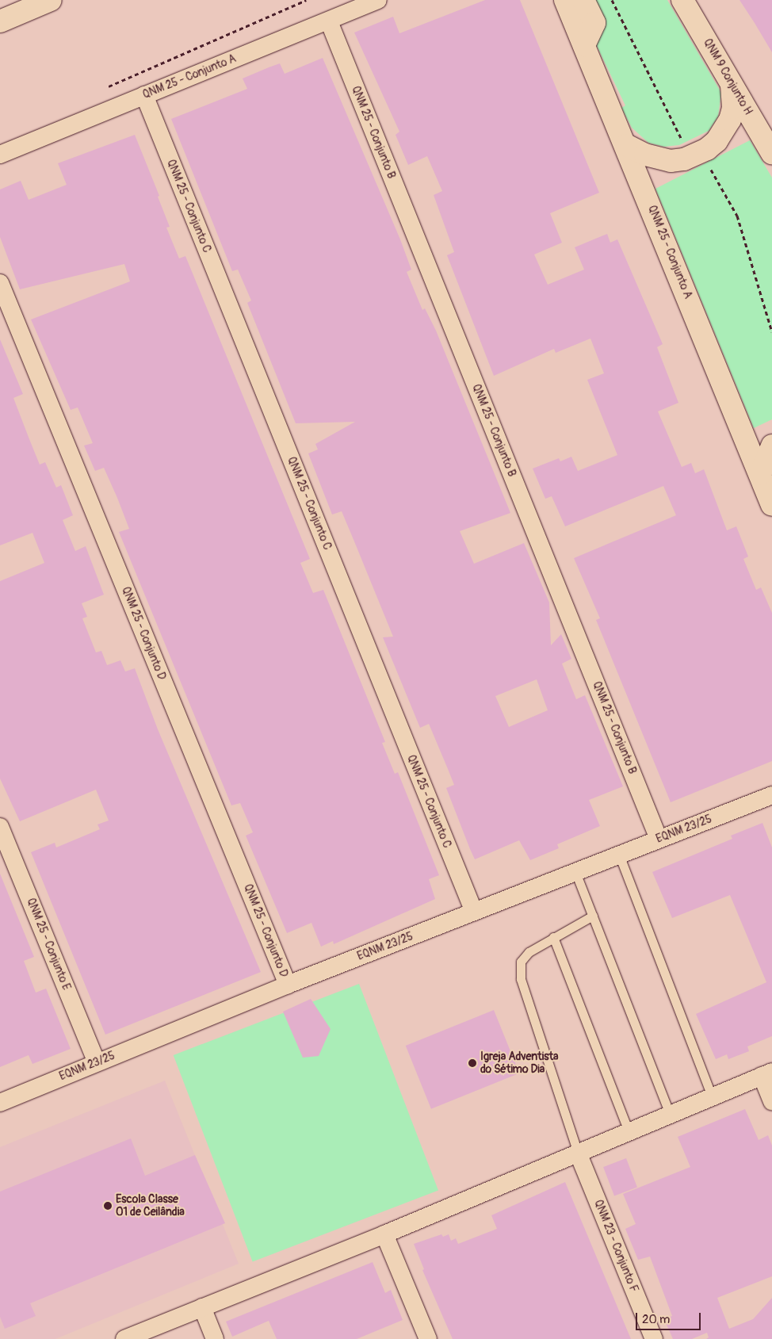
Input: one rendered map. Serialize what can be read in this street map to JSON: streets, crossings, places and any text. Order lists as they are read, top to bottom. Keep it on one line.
{"streets":{"main road":["QNM 25 - Conjunto A","QNM 9 Conjunto H"],"street":["QNM 25 - Conjunto B","QNM 25 - Conjunto C","QNM 25 - Conjunto D","EQNM 23/25","QNM 25 - Conjunto E","QNM 23 - Conjunto F"]},"crossings":[["QNM 25 - Conjunto A","QNM 25 - Conjunto B"],["QNM 25 - Conjunto A","QNM 25 - Conjunto C"],["QNM 25 - Conjunto B","EQNM 23/25"],["QNM 25 - Conjunto C","EQNM 23/25"],["QNM 25 - Conjunto D","EQNM 23/25"],["EQNM 23/25","QNM 25 - Conjunto E"]],"places":["Igreja Adventista do Sétimo Dia","Escola Classe 01 de Ceilândia"],"scale_bar":"20 m"}
